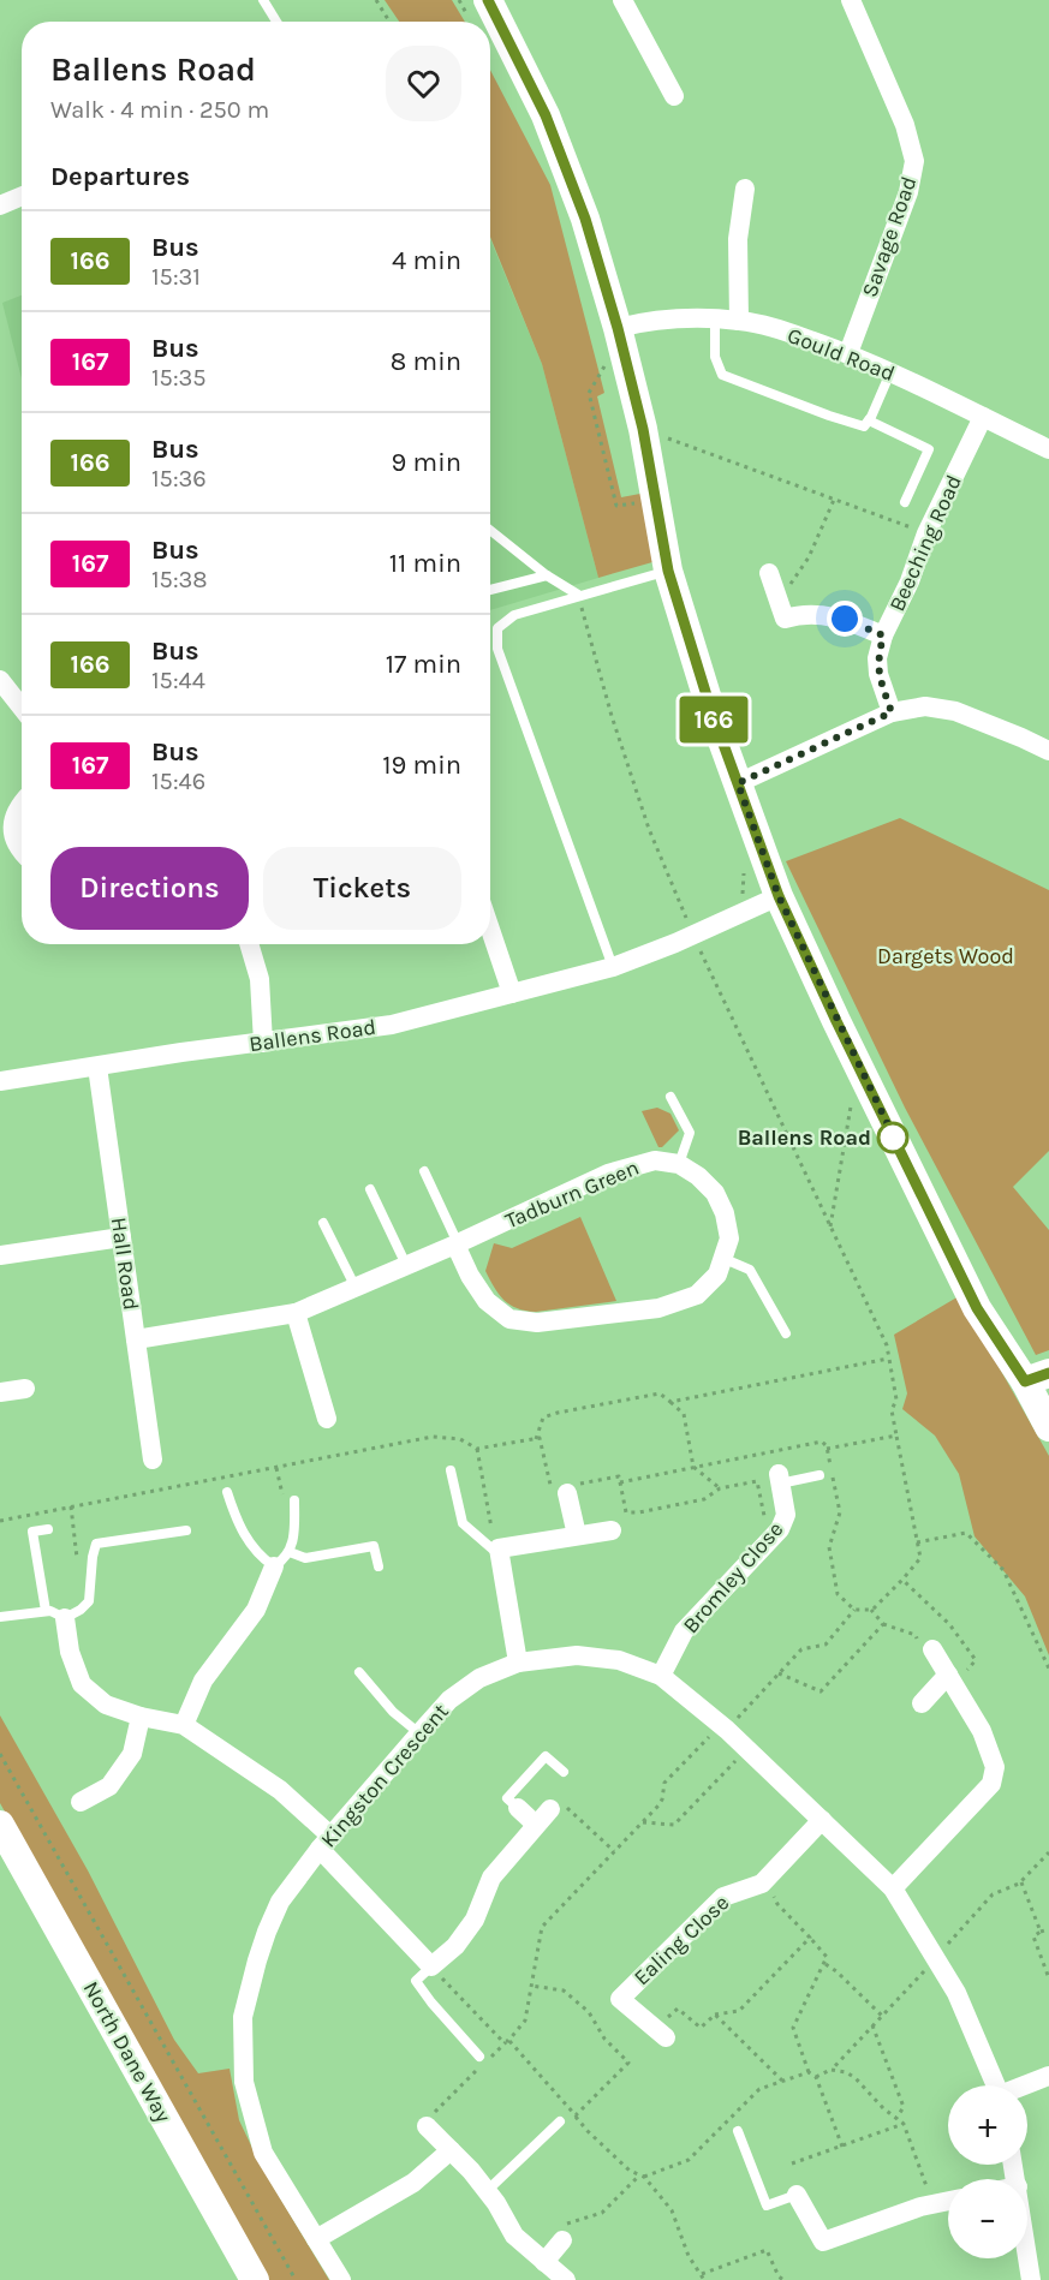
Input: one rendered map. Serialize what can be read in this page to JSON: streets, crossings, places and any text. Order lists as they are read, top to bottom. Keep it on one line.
{"streets":{"street":["Savage Road","Gould Road","Beeching Road","Ballens Road","Tadburn Green","Hall Road","Bromley Close","Kingston Crescent","Ealing Close","North Dane Way"]},"crossings":[["Savage Road","Gould Road"],["Gould Road","Beeching Road"],["Ballens Road","Hall Road"],["Tadburn Green","Hall Road"],["Bromley Close","Kingston Crescent"],["Kingston Crescent","Ealing Close"]],"parks":["Dargets Wood"],"places":["Ballens Road"],"lines":["bus line 166"],"page":{"on_map":"166","heading":[["Ballens Road","Walk · 4 min · 250 m"],"Departures"],"list":[{"mark":"166","name":"Bus","note":"15:31","value":"4 min"},{"mark":"167","name":"Bus","note":"15:35","value":"8 min"},{"mark":"166","name":"Bus","note":"15:36","value":"9 min"},{"mark":"167","name":"Bus","note":"15:38","value":"11 min"},{"mark":"166","name":"Bus","note":"15:44","value":"17 min"},{"mark":"167","name":"Bus","note":"15:46","value":"19 min"}],"buttons":["Directions","Tickets"],"map_buttons":["+","−"]}}
